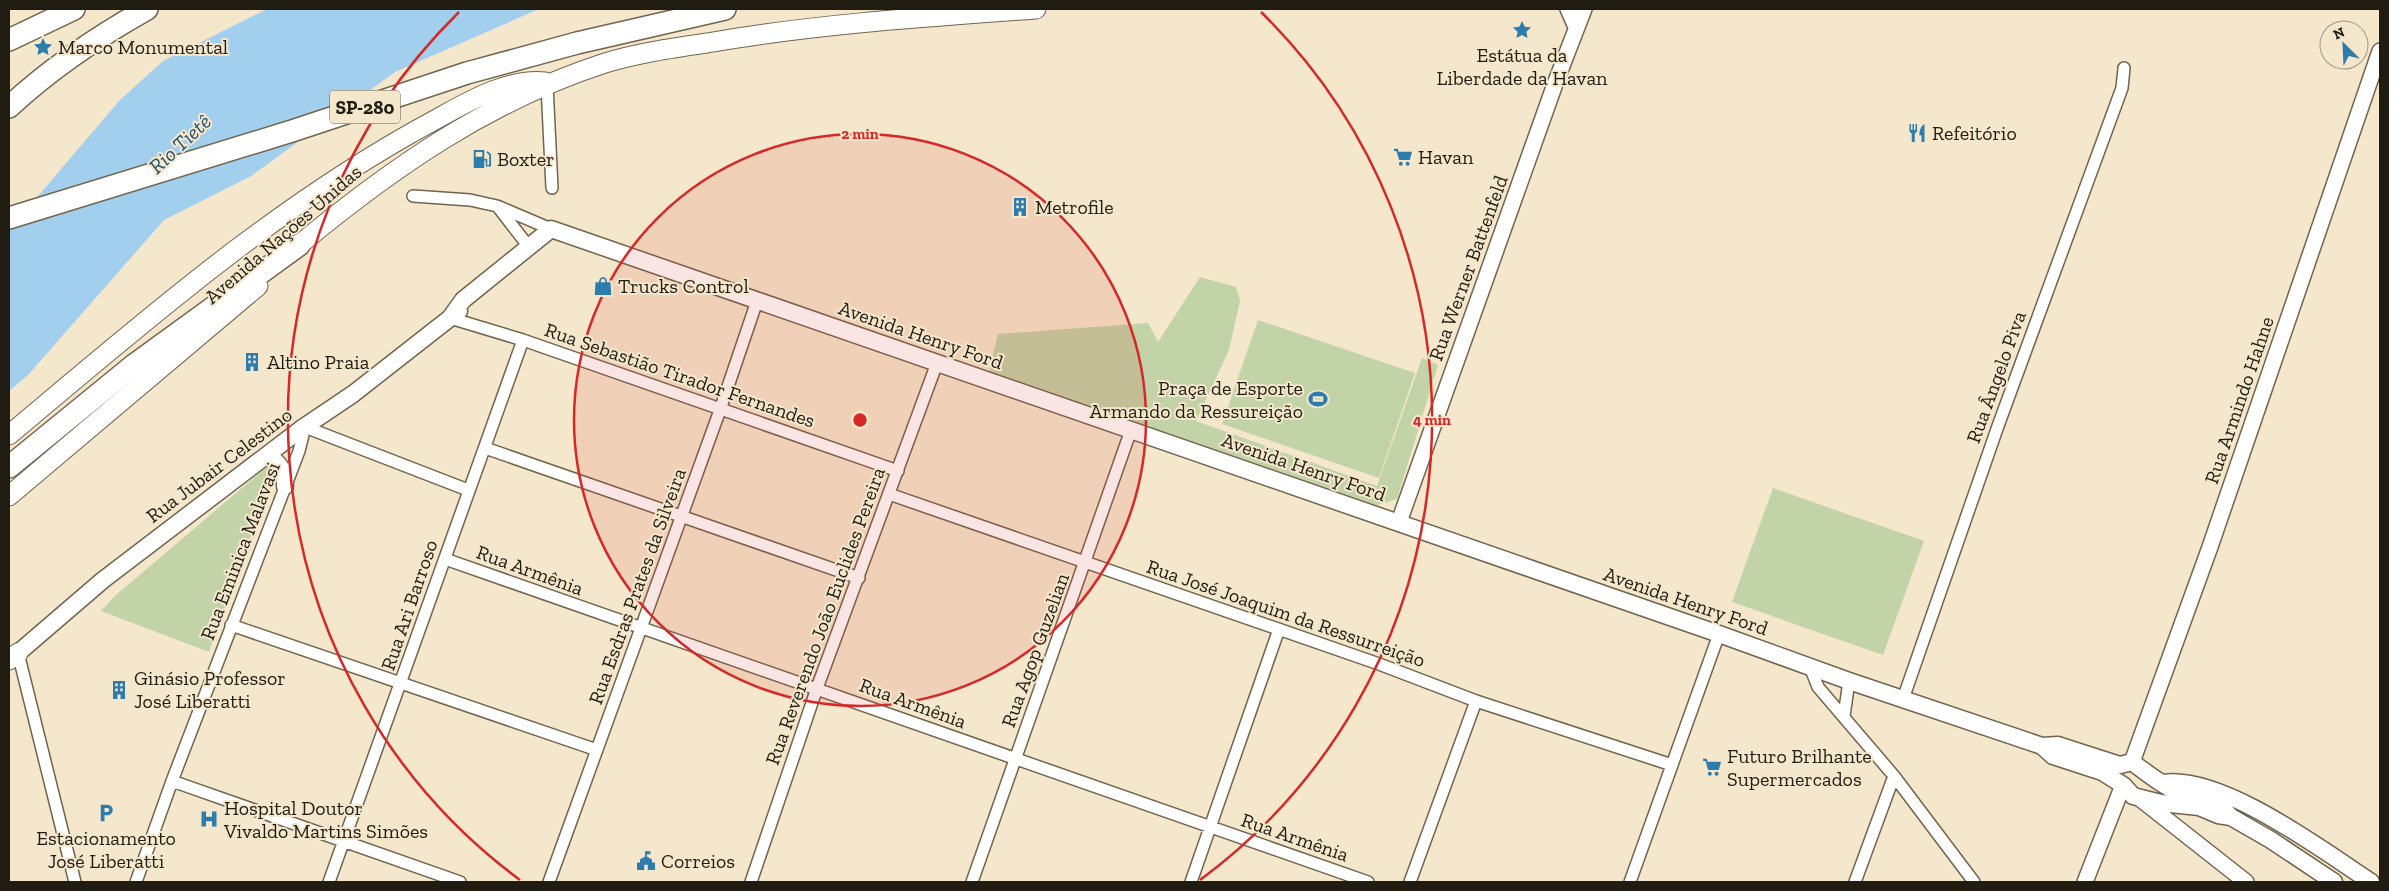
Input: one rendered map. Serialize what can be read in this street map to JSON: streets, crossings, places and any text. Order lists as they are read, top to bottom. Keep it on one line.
{"streets":{"highway":["SP-280"],"main road":["Avenida Nações Unidas","Avenida Henry Ford","Rua Jubair Celestino"],"street":["Rua Werner Battenfeld","Rua Sebastião Tirador Fernandes","Rua Ângelo Piva","Rua Armindo Hahne","Rua Eminica Malavasi","Rua Armênia","Rua Esdras Prates da Silveira","Rua Ari Barroso","Rua José Joaquim da Ressurreição","Rua Reverendo João Euclides Pereira","Rua Agop Guzelian"]},"crossings":[["Rua Werner Battenfeld","Avenida Henry Ford"],["Avenida Henry Ford","Rua Ângelo Piva"],["Avenida Henry Ford","Rua Armindo Hahne"],["Avenida Henry Ford","Rua Jubair Celestino"],["Avenida Henry Ford","Rua Esdras Prates da Silveira"],["Avenida Henry Ford","Rua Reverendo João Euclides Pereira"],["Avenida Henry Ford","Rua Agop Guzelian"],["Rua Sebastião Tirador Fernandes","Rua Jubair Celestino"],["Rua Sebastião Tirador Fernandes","Rua Esdras Prates da Silveira"],["Rua Sebastião Tirador Fernandes","Rua Ari Barroso"],["Rua Sebastião Tirador Fernandes","Rua Reverendo João Euclides Pereira"],["Rua Jubair Celestino","Rua Eminica Malavasi"],["Rua Armênia","Rua Esdras Prates da Silveira"],["Rua Armênia","Rua Ari Barroso"],["Rua Armênia","Rua Reverendo João Euclides Pereira"],["Rua Armênia","Rua Agop Guzelian"],["Rua José Joaquim da Ressurreição","Rua Reverendo João Euclides Pereira"],["Rua José Joaquim da Ressurreição","Rua Agop Guzelian"]],"water":["Rio Tietê"],"places":{"place":["Estátua da Liberdade da Havan","Marco Monumental"],"restaurant":["Refeitório"],"supermarket":["Havan","Futuro Brilhante Supermercados"],"fuel station":["Boxter"],"building":["Metrofile","Altino Praia","Ginásio Professor José Liberatti"],"shop":["Trucks Control"],"sports":["Praça de Esporte Armando da Ressureição"],"parking":["Estacionamento José Liberatti"],"hospital":["Hospital Doutor Vivaldo Martins Simões"],"public building":["Correios"]},"north":"top left","rings":["2 min","4 min"]}
